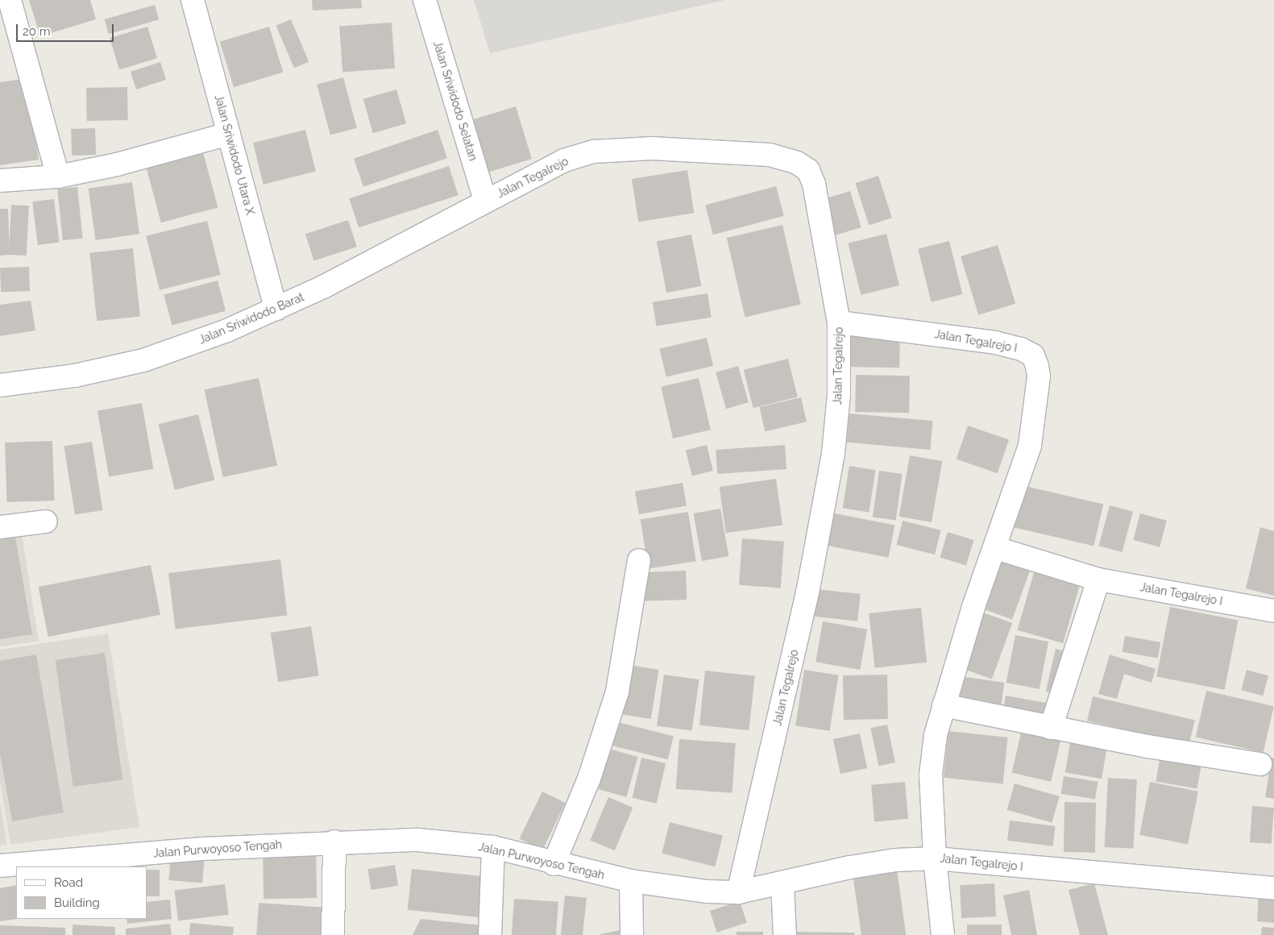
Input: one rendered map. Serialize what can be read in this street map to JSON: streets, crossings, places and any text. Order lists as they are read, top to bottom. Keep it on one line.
{"streets":{"street":["Jalan Sriwidodo Selatan","Jalan Sriwidodo Utara X","Jalan Tegalrejo","Jalan Sriwidodo Barat","Jalan Tegalrejo I","Jalan Purwoyoso Tengah"]},"crossings":[["Jalan Sriwidodo Selatan","Jalan Tegalrejo"],["Jalan Sriwidodo Selatan","Jalan Sriwidodo Barat"],["Jalan Sriwidodo Utara X","Jalan Sriwidodo Barat"],["Jalan Tegalrejo","Jalan Sriwidodo Barat"],["Jalan Tegalrejo","Jalan Tegalrejo I"],["Jalan Tegalrejo","Jalan Purwoyoso Tengah"],["Jalan Tegalrejo I","Jalan Purwoyoso Tengah"]],"legend":["Road","Building"],"scale_bar":"20 m"}
